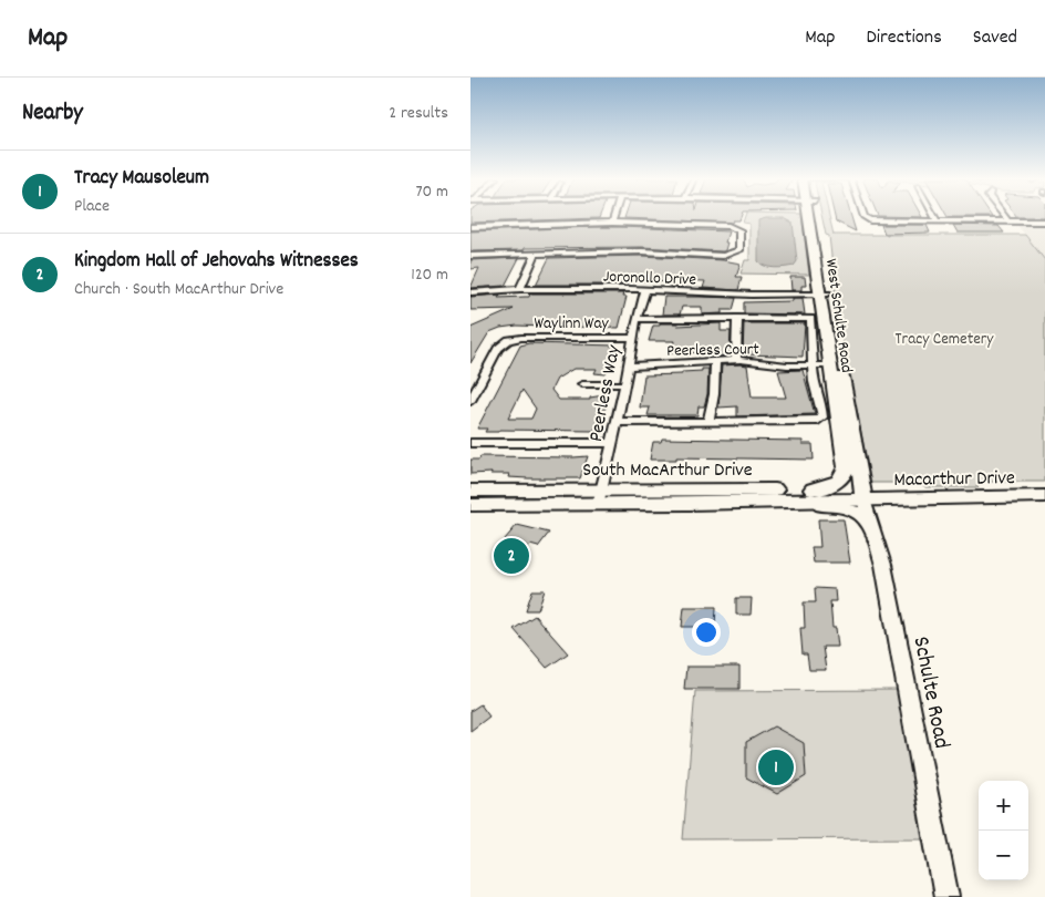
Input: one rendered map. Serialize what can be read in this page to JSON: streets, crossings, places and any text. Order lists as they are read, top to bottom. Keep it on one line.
{"streets":{"main road":["West Schulte Road","South MacArthur Drive","Macarthur Drive","Schulte Road"],"street":["Joronollo Drive","Waylinn Way","Peerless Court","Peerless Way"]},"crossings":[["Joronollo Drive","West Schulte Road"],["Joronollo Drive","Peerless Way"],["West Schulte Road","Peerless Court"],["West Schulte Road","Schulte Road"],["Waylinn Way","Peerless Way"],["Peerless Court","Peerless Way"],["Peerless Way","South MacArthur Drive"],["South MacArthur Drive","Macarthur Drive"],["South MacArthur Drive","Schulte Road"],["Macarthur Drive","Schulte Road"]],"parks":["Tracy Cemetery"],"page":{"header":"Map","nav":["Map","Directions","Saved"],"heading":["Nearby","2 results"],"list":[{"mark":"1","name":"Tracy Mausoleum","note":"Place","value":"70 m"},{"mark":"2","name":"Kingdom Hall of Jehovahs Witnesses","note":"Church · South MacArthur Drive","value":"120 m"}],"pins":["2","1"],"map_buttons":["+","−"]}}
